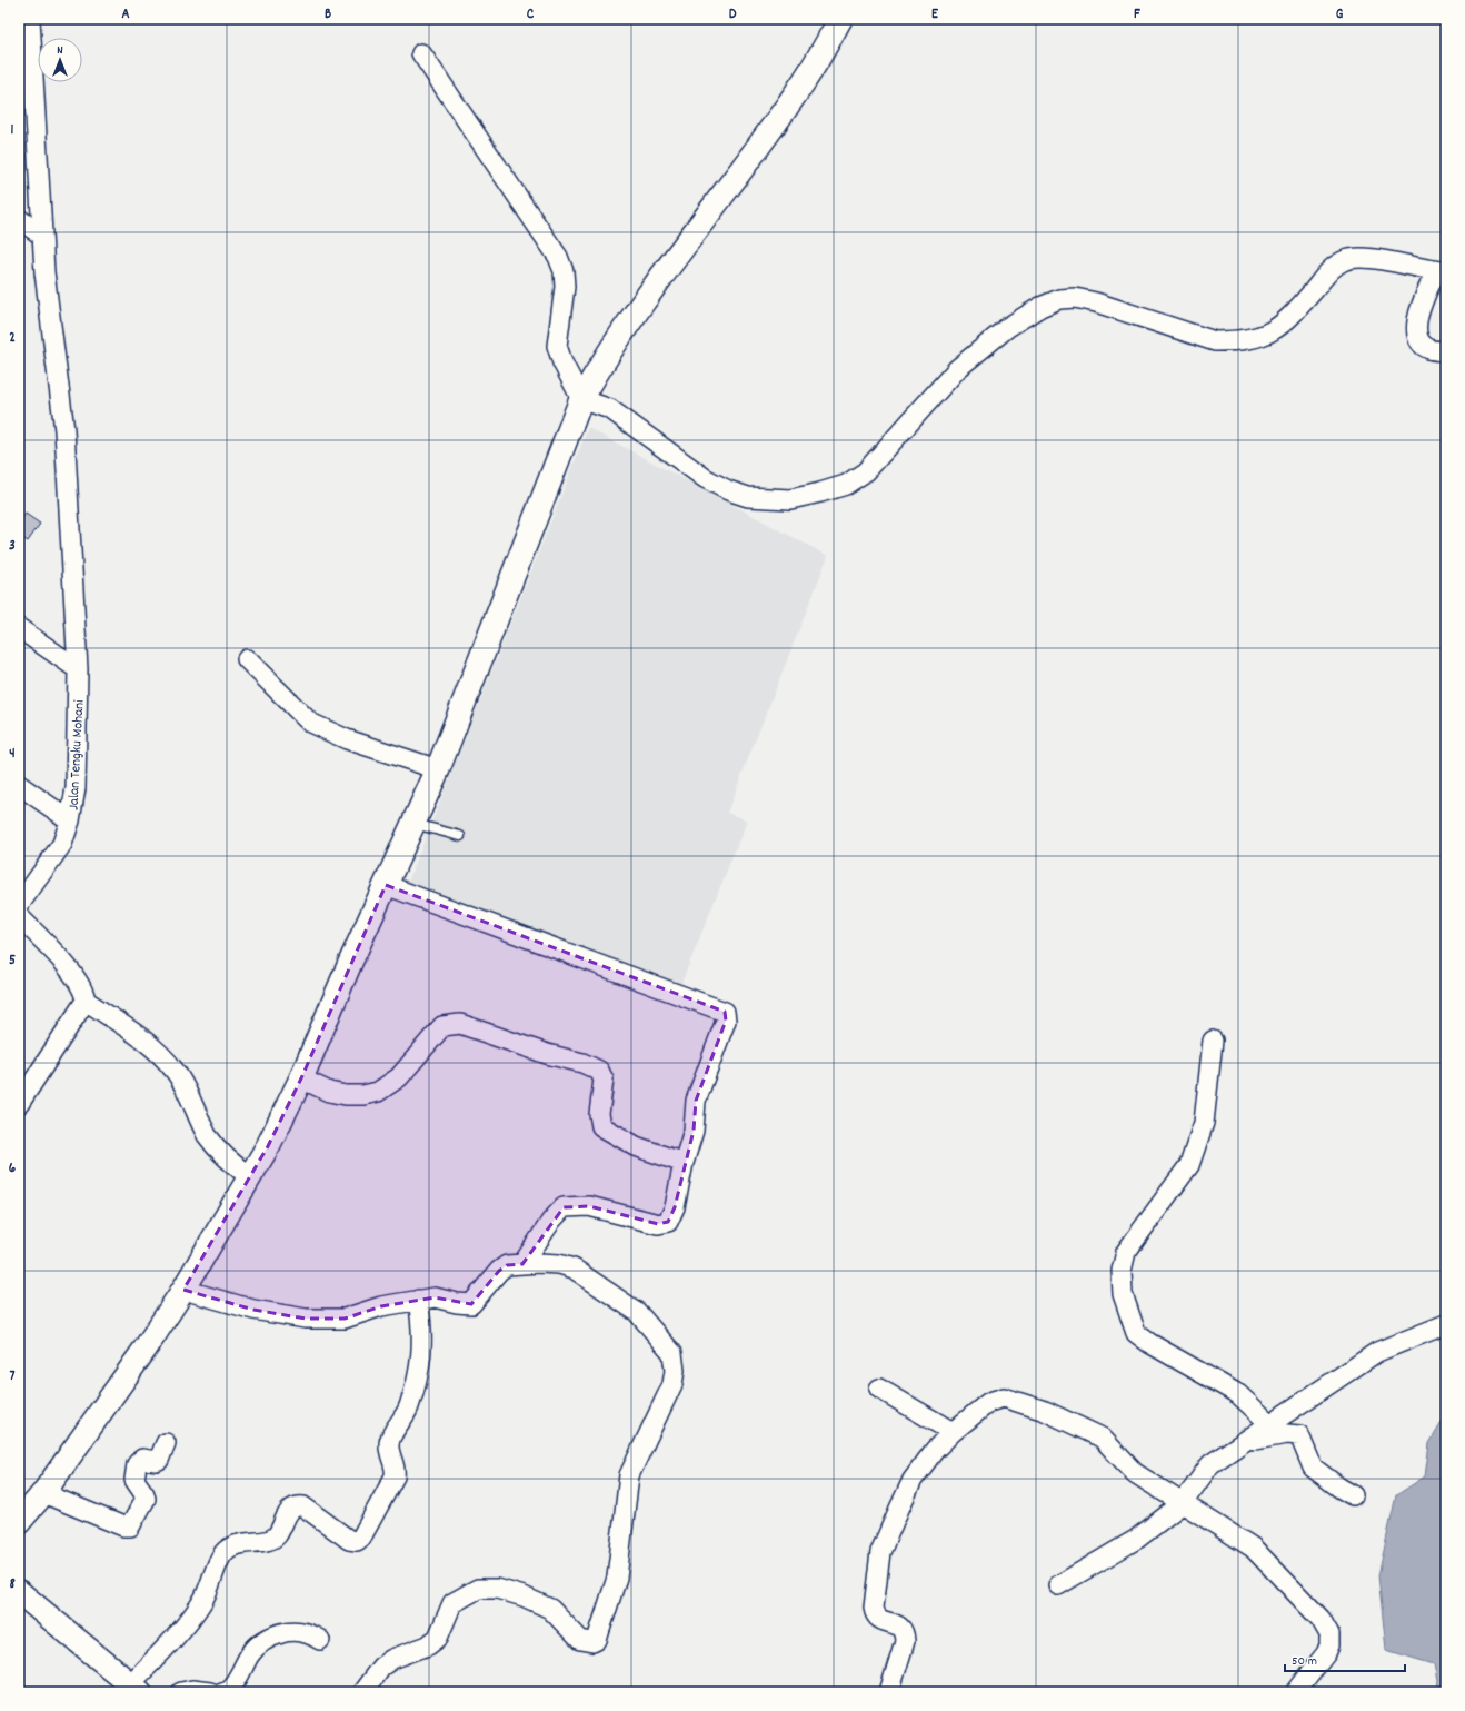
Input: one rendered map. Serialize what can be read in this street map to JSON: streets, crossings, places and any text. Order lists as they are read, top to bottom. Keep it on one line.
{"streets":{"street":["Jalan Tengku Mohani"]},"scale_bar":"50 m","north":"top","grid":{"columns":["A","B","C","D","E","F","G"],"rows":["1","2","3","4","5","6","7","8"]}}
